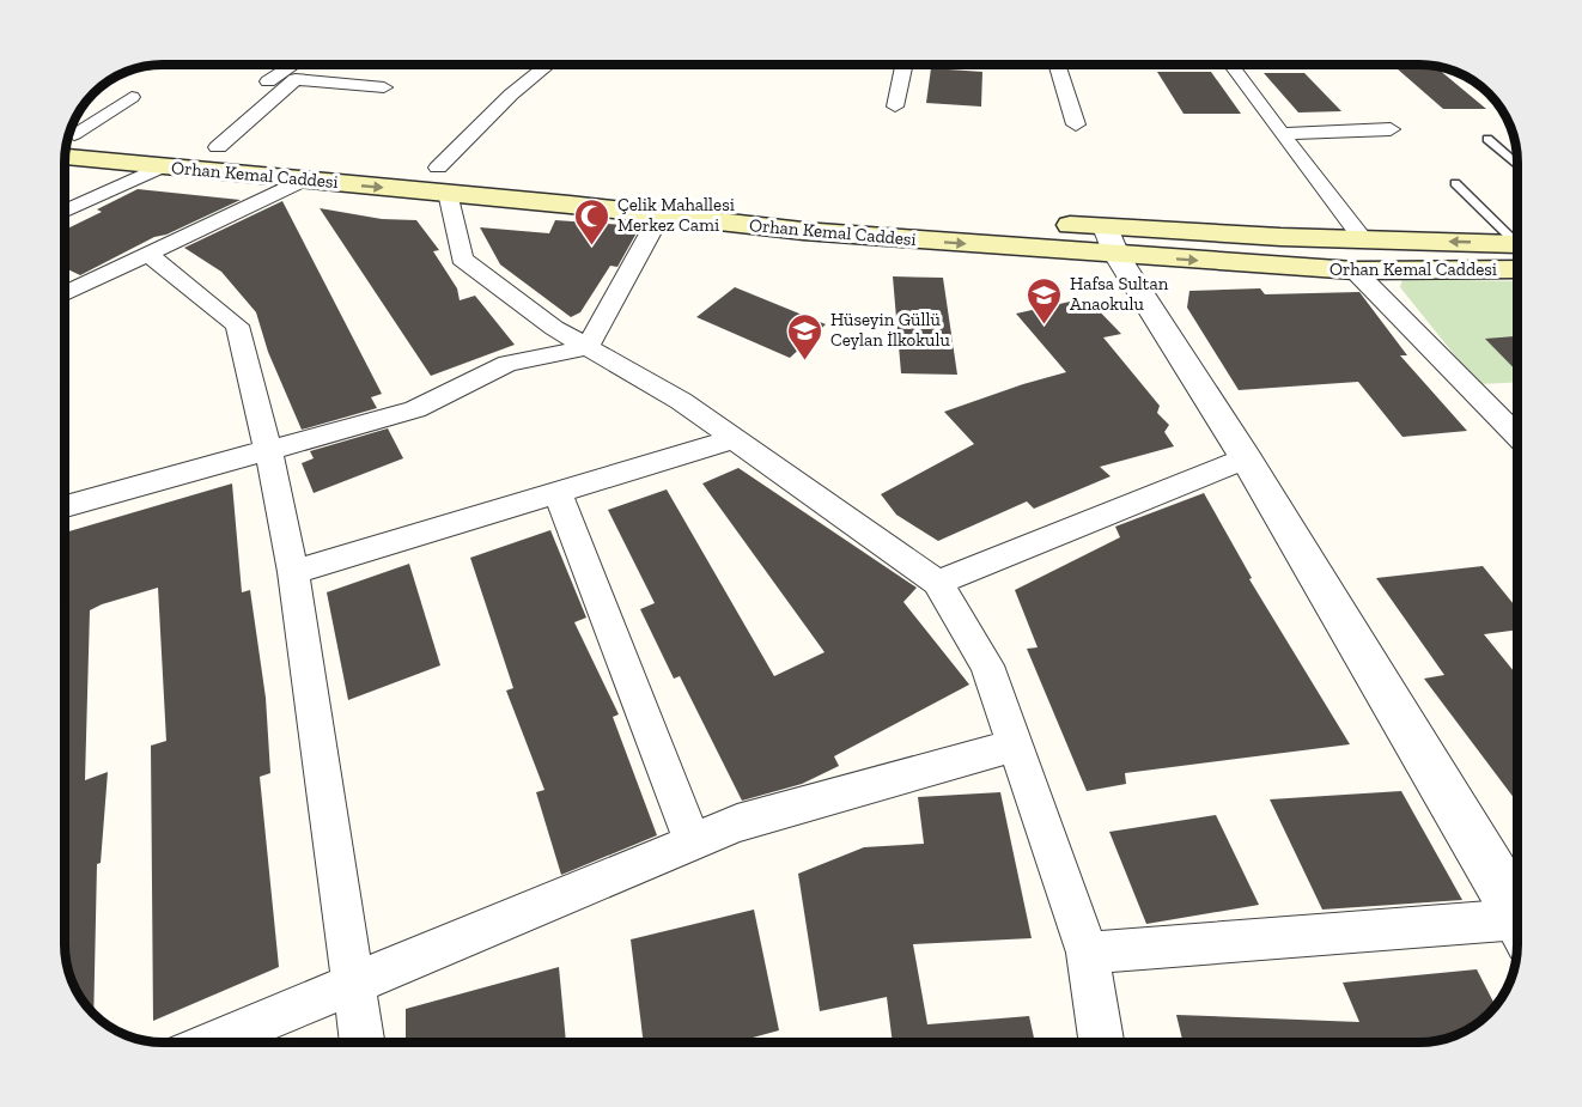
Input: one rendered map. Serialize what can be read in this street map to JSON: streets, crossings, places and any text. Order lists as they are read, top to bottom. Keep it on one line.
{"streets":{"main road":["Orhan Kemal Caddesi"]},"places":{"mosque":["Çelik Mahallesi Merkez Cami"],"school or university":["Hafsa Sultan Anaokulu","Hüseyin Güllü Ceylan İlkokulu"]}}
